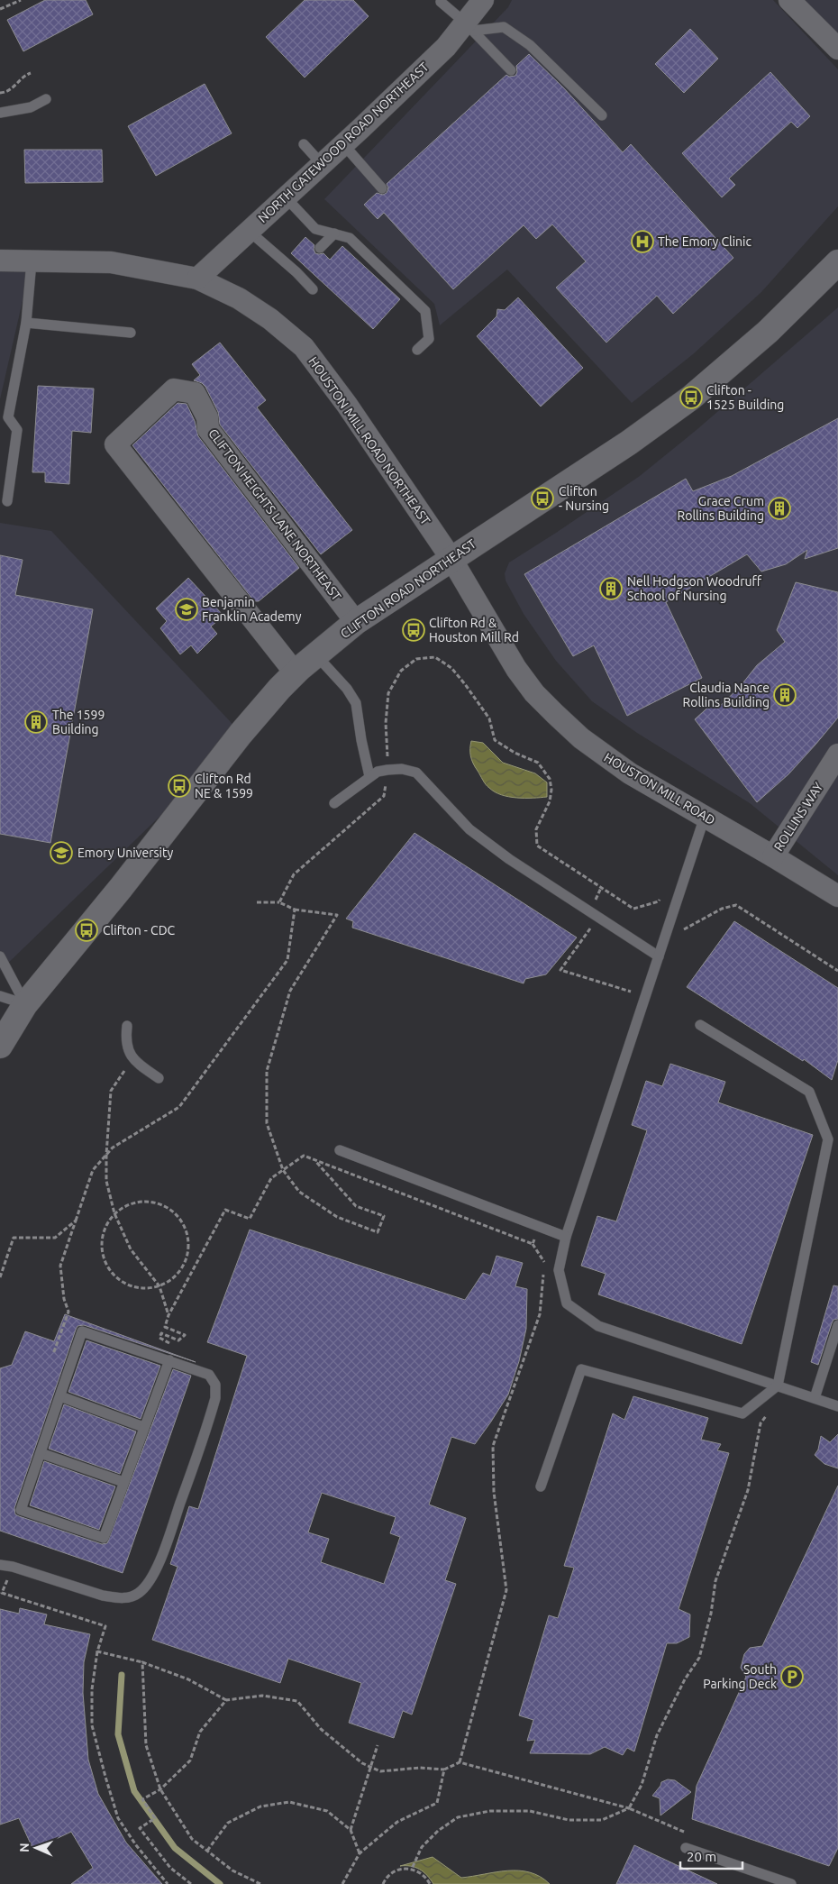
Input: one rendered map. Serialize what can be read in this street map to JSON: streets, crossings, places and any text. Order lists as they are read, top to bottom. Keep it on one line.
{"streets":{"main road":["CLIFTON ROAD NORTHEAST"],"street":["NORTH GATEWOOD ROAD NORTHEAST","HOUSTON MILL ROAD NORTHEAST","CLIFTON HEIGHTS LANE NORTHEAST","HOUSTON MILL ROAD","ROLLINS WAY"]},"crossings":[["NORTH GATEWOOD ROAD NORTHEAST","HOUSTON MILL ROAD NORTHEAST"],["HOUSTON MILL ROAD NORTHEAST","CLIFTON ROAD NORTHEAST"],["HOUSTON MILL ROAD NORTHEAST","HOUSTON MILL ROAD"],["CLIFTON HEIGHTS LANE NORTHEAST","CLIFTON ROAD NORTHEAST"],["CLIFTON ROAD NORTHEAST","HOUSTON MILL ROAD"],["HOUSTON MILL ROAD","ROLLINS WAY"]],"places":{"hospital":["The Emory Clinic"],"bus stop":["Clifton - 1525 Building","Clifton - Nursing","Clifton Rd & Houston Mill Rd","Clifton Rd NE & 1599","Clifton - CDC"],"building":["Grace Crum Rollins Building","Nell Hodgson Woodruff School of Nursing","Claudia Nance Rollins Building","The 1599 Building"],"school or university":["Benjamin Franklin Academy","Emory University"],"parking":["South Parking Deck"]},"scale_bar":"20 m","north":"left"}
